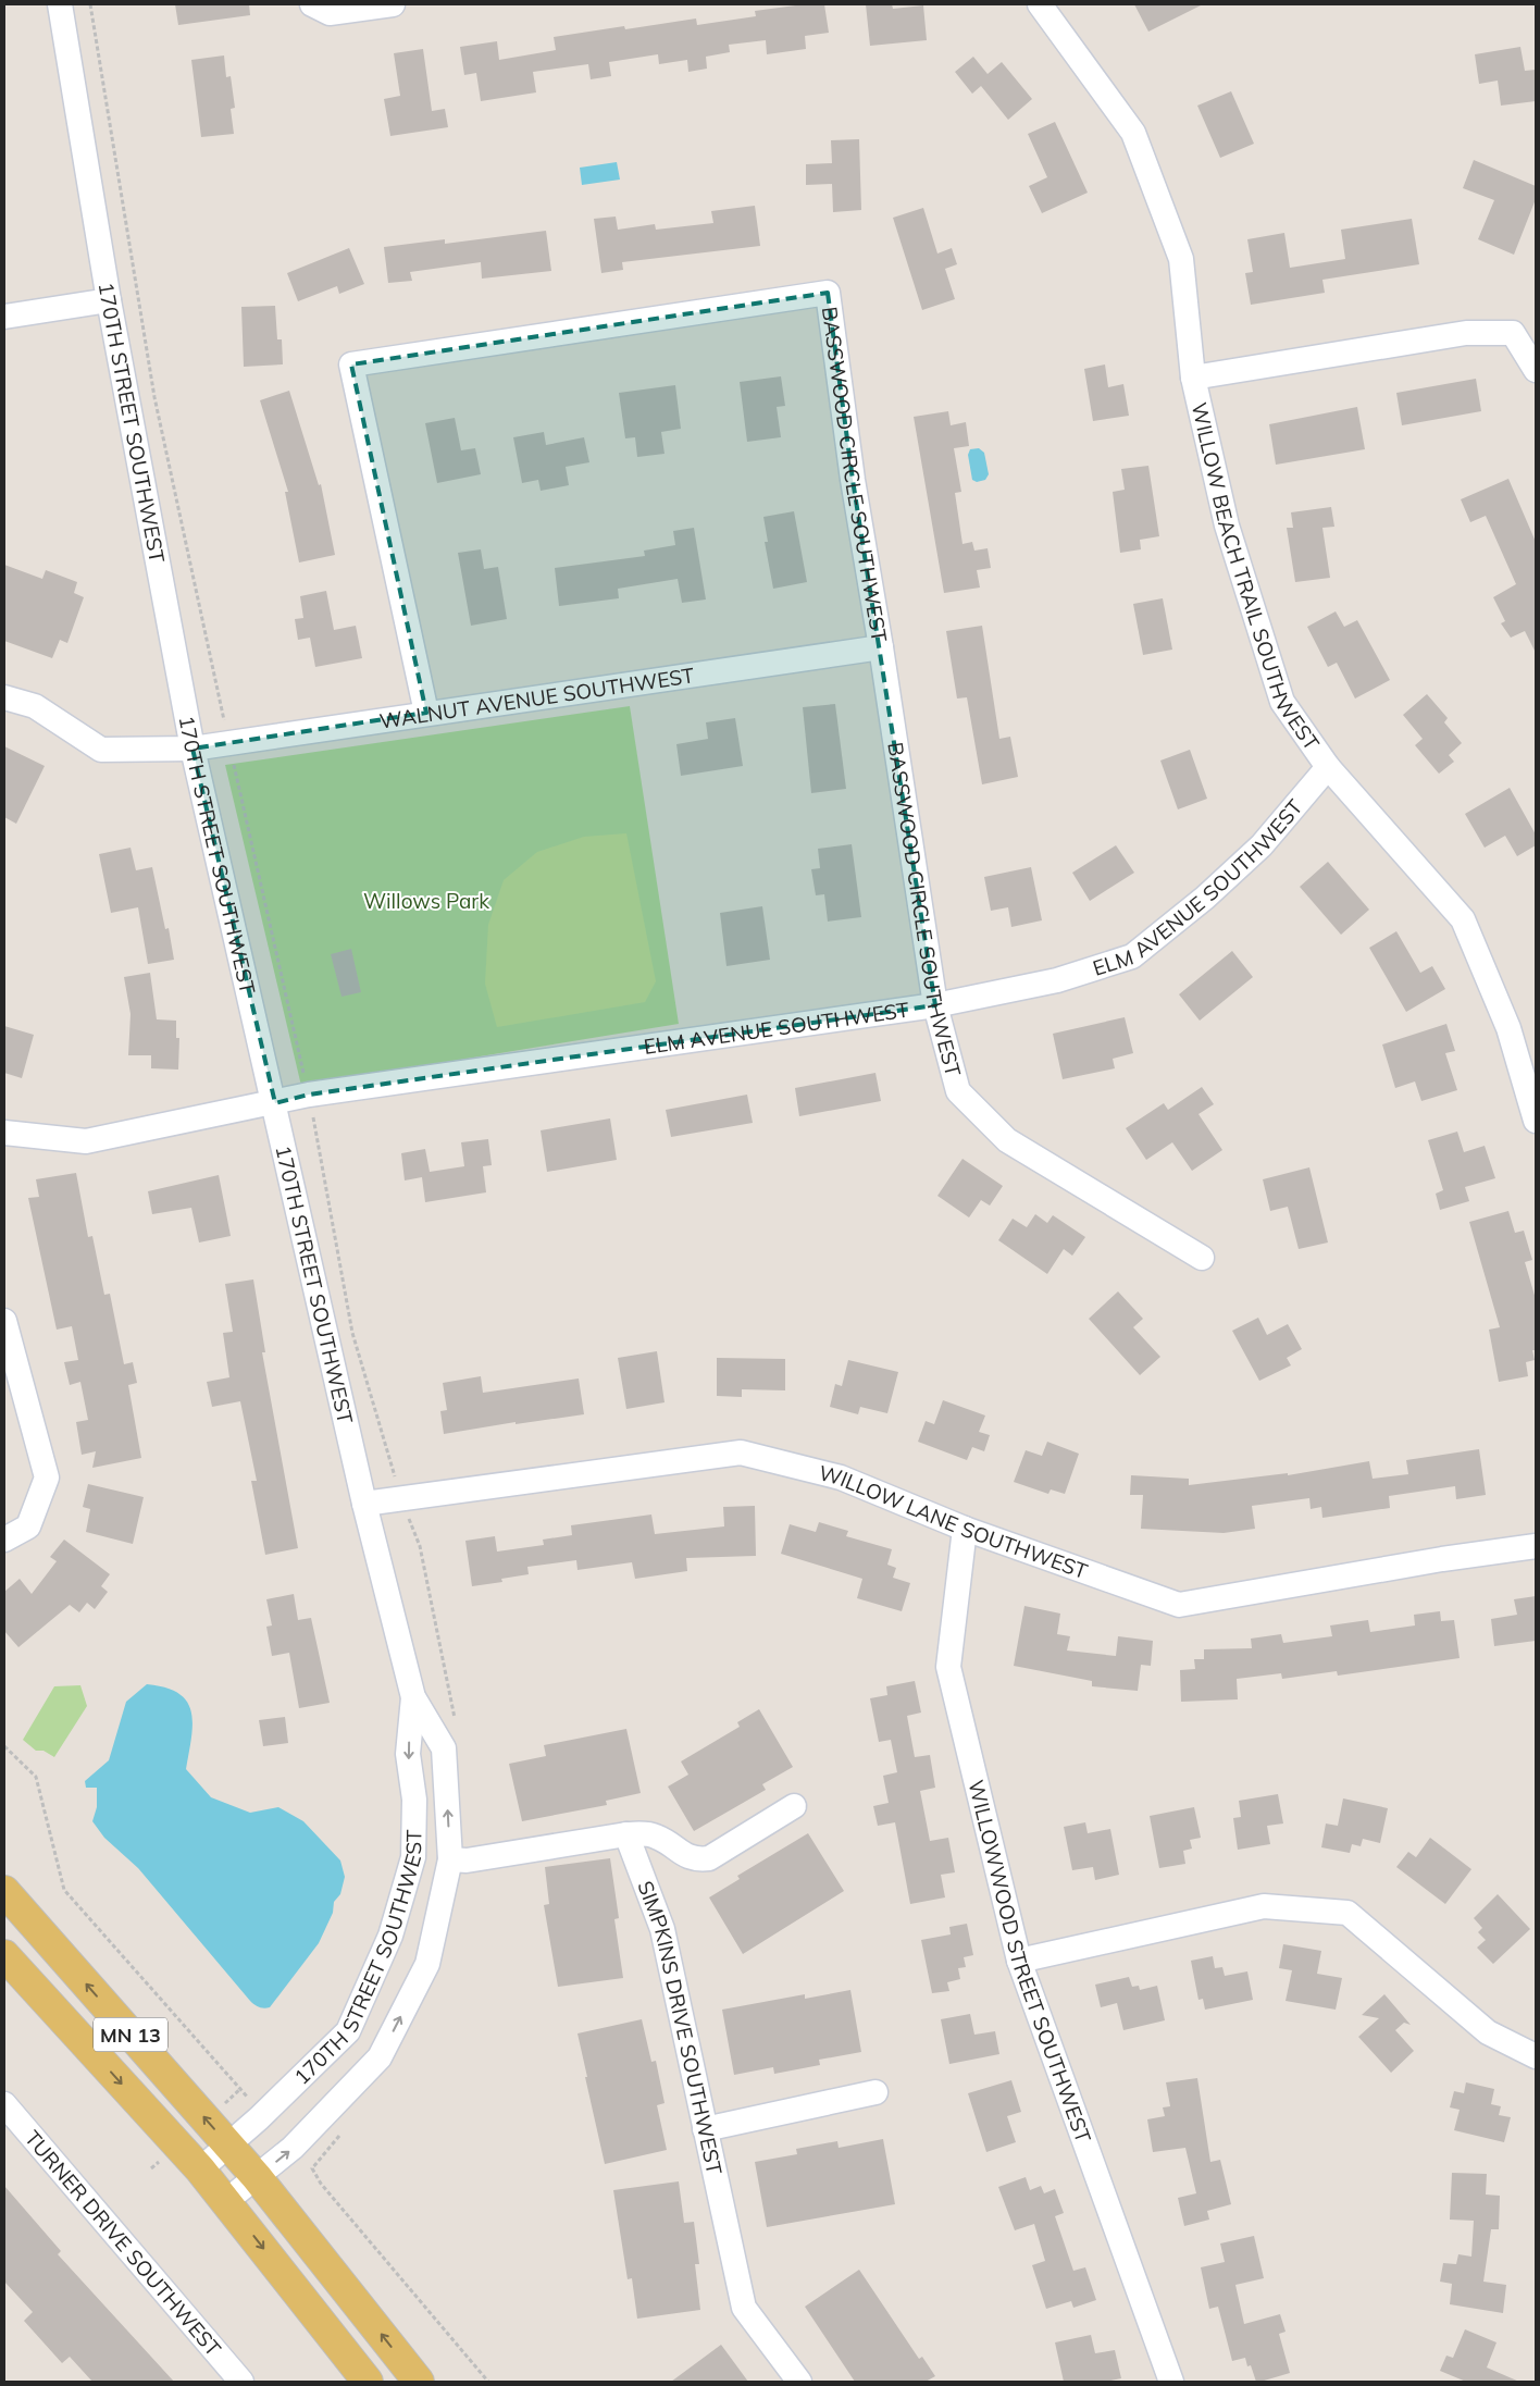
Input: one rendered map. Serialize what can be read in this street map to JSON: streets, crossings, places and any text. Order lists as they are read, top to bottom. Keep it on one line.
{"streets":{"main road":["MN 13"],"street":["170TH STREET SOUTHWEST","BASSWOOD CIRCLE SOUTHWEST","WILLOW BEACH TRAIL SOUTHWEST","WALNUT AVENUE SOUTHWEST","ELM AVENUE SOUTHWEST","WILLOW LANE SOUTHWEST","WILLOWWOOD STREET SOUTHWEST","SIMPKINS DRIVE SOUTHWEST","TURNER DRIVE SOUTHWEST"]},"crossings":[["170TH STREET SOUTHWEST","WALNUT AVENUE SOUTHWEST"],["170TH STREET SOUTHWEST","ELM AVENUE SOUTHWEST"],["170TH STREET SOUTHWEST","WILLOW LANE SOUTHWEST"],["170TH STREET SOUTHWEST","MN 13"],["BASSWOOD CIRCLE SOUTHWEST","WALNUT AVENUE SOUTHWEST"],["BASSWOOD CIRCLE SOUTHWEST","ELM AVENUE SOUTHWEST"],["WILLOW BEACH TRAIL SOUTHWEST","ELM AVENUE SOUTHWEST"],["WILLOW LANE SOUTHWEST","WILLOWWOOD STREET SOUTHWEST"]],"parks":["Willows Park"]}
